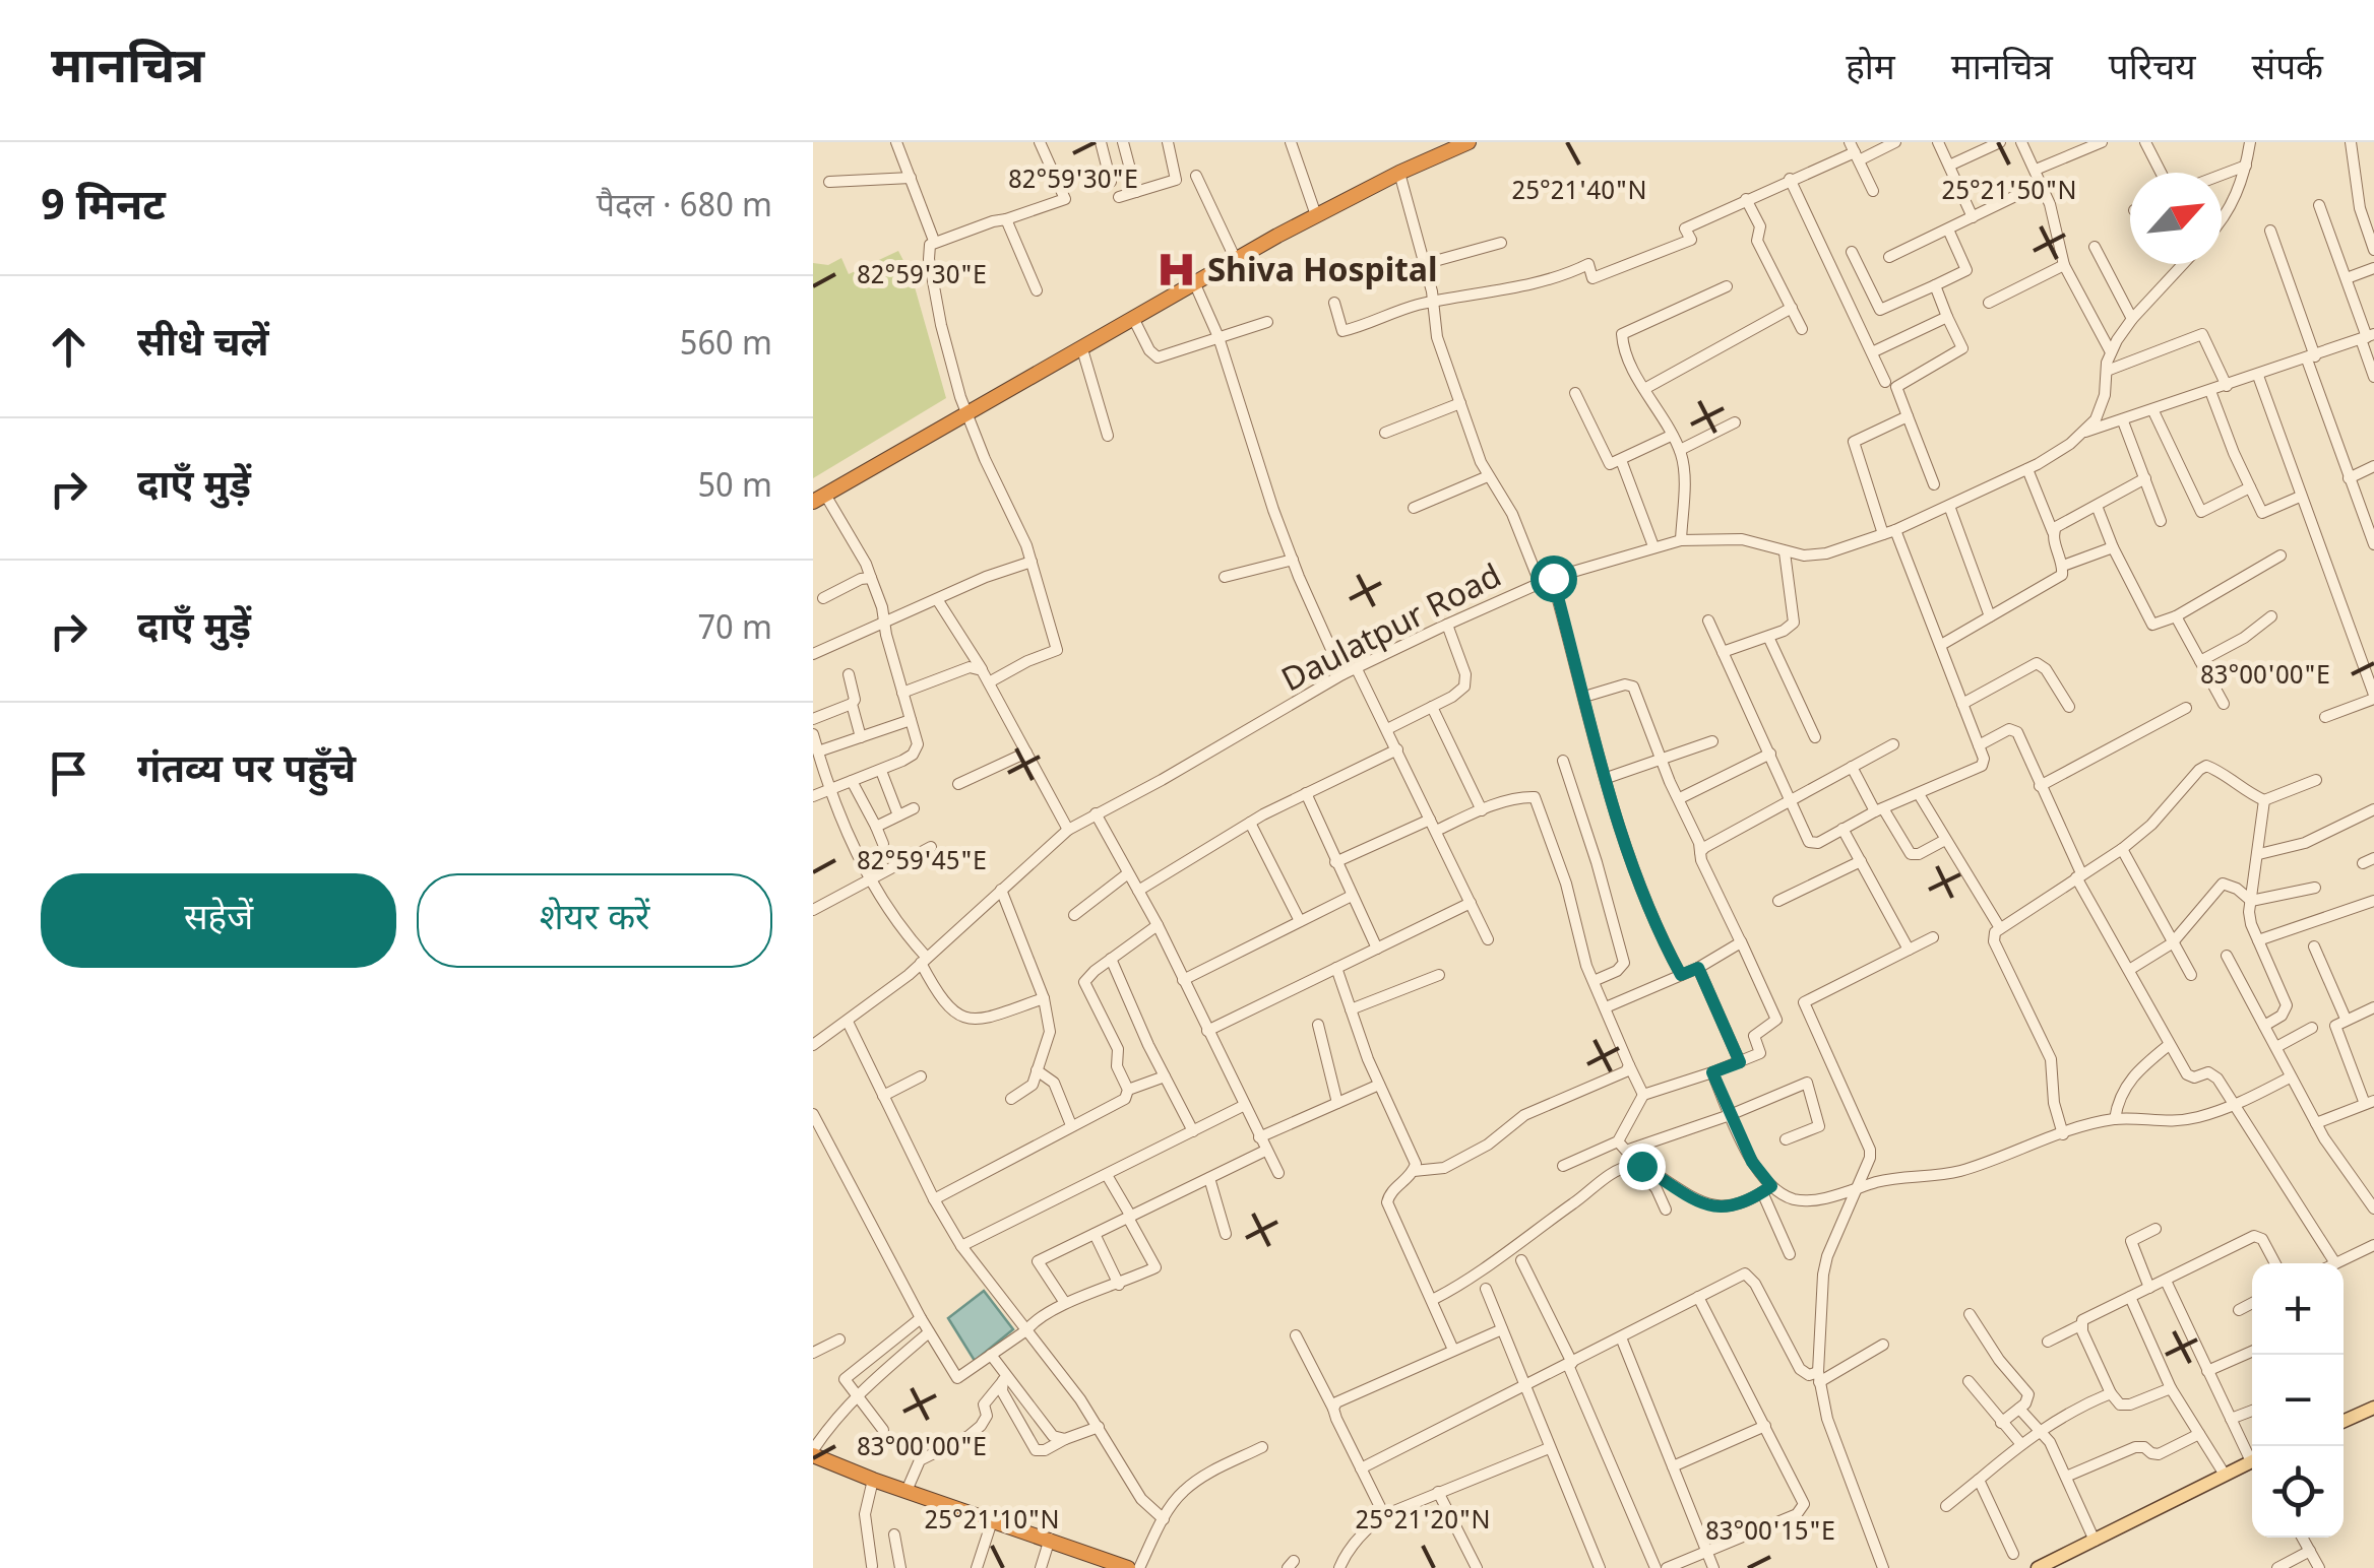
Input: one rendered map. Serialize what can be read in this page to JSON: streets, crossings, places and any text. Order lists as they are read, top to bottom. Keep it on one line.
{"streets":{"street":["Daulatpur Road"]},"places":{"hospital":["Shiva Hospital"]},"north":"top right","page":{"header":"मानचित्र","nav":["होम","मानचित्र","परिचय","संपर्क"],"heading":["9 मिनट","पैदल · 680 m"],"list":[["सीधे चलें","560 m"],["दाएँ मुड़ें","50 m"],["दाएँ मुड़ें","70 m"],"गंतव्य पर पहुँचे"],"buttons":["सहेजें","शेयर करें"],"map_buttons":["+","−"]},"coordinates":["82°59'30\"E","25°21'40\"N","25°21'50\"N","83°00'00\"E","82°59'45\"E","25°21'10\"N","25°21'20\"N","83°00'15\"E"]}
